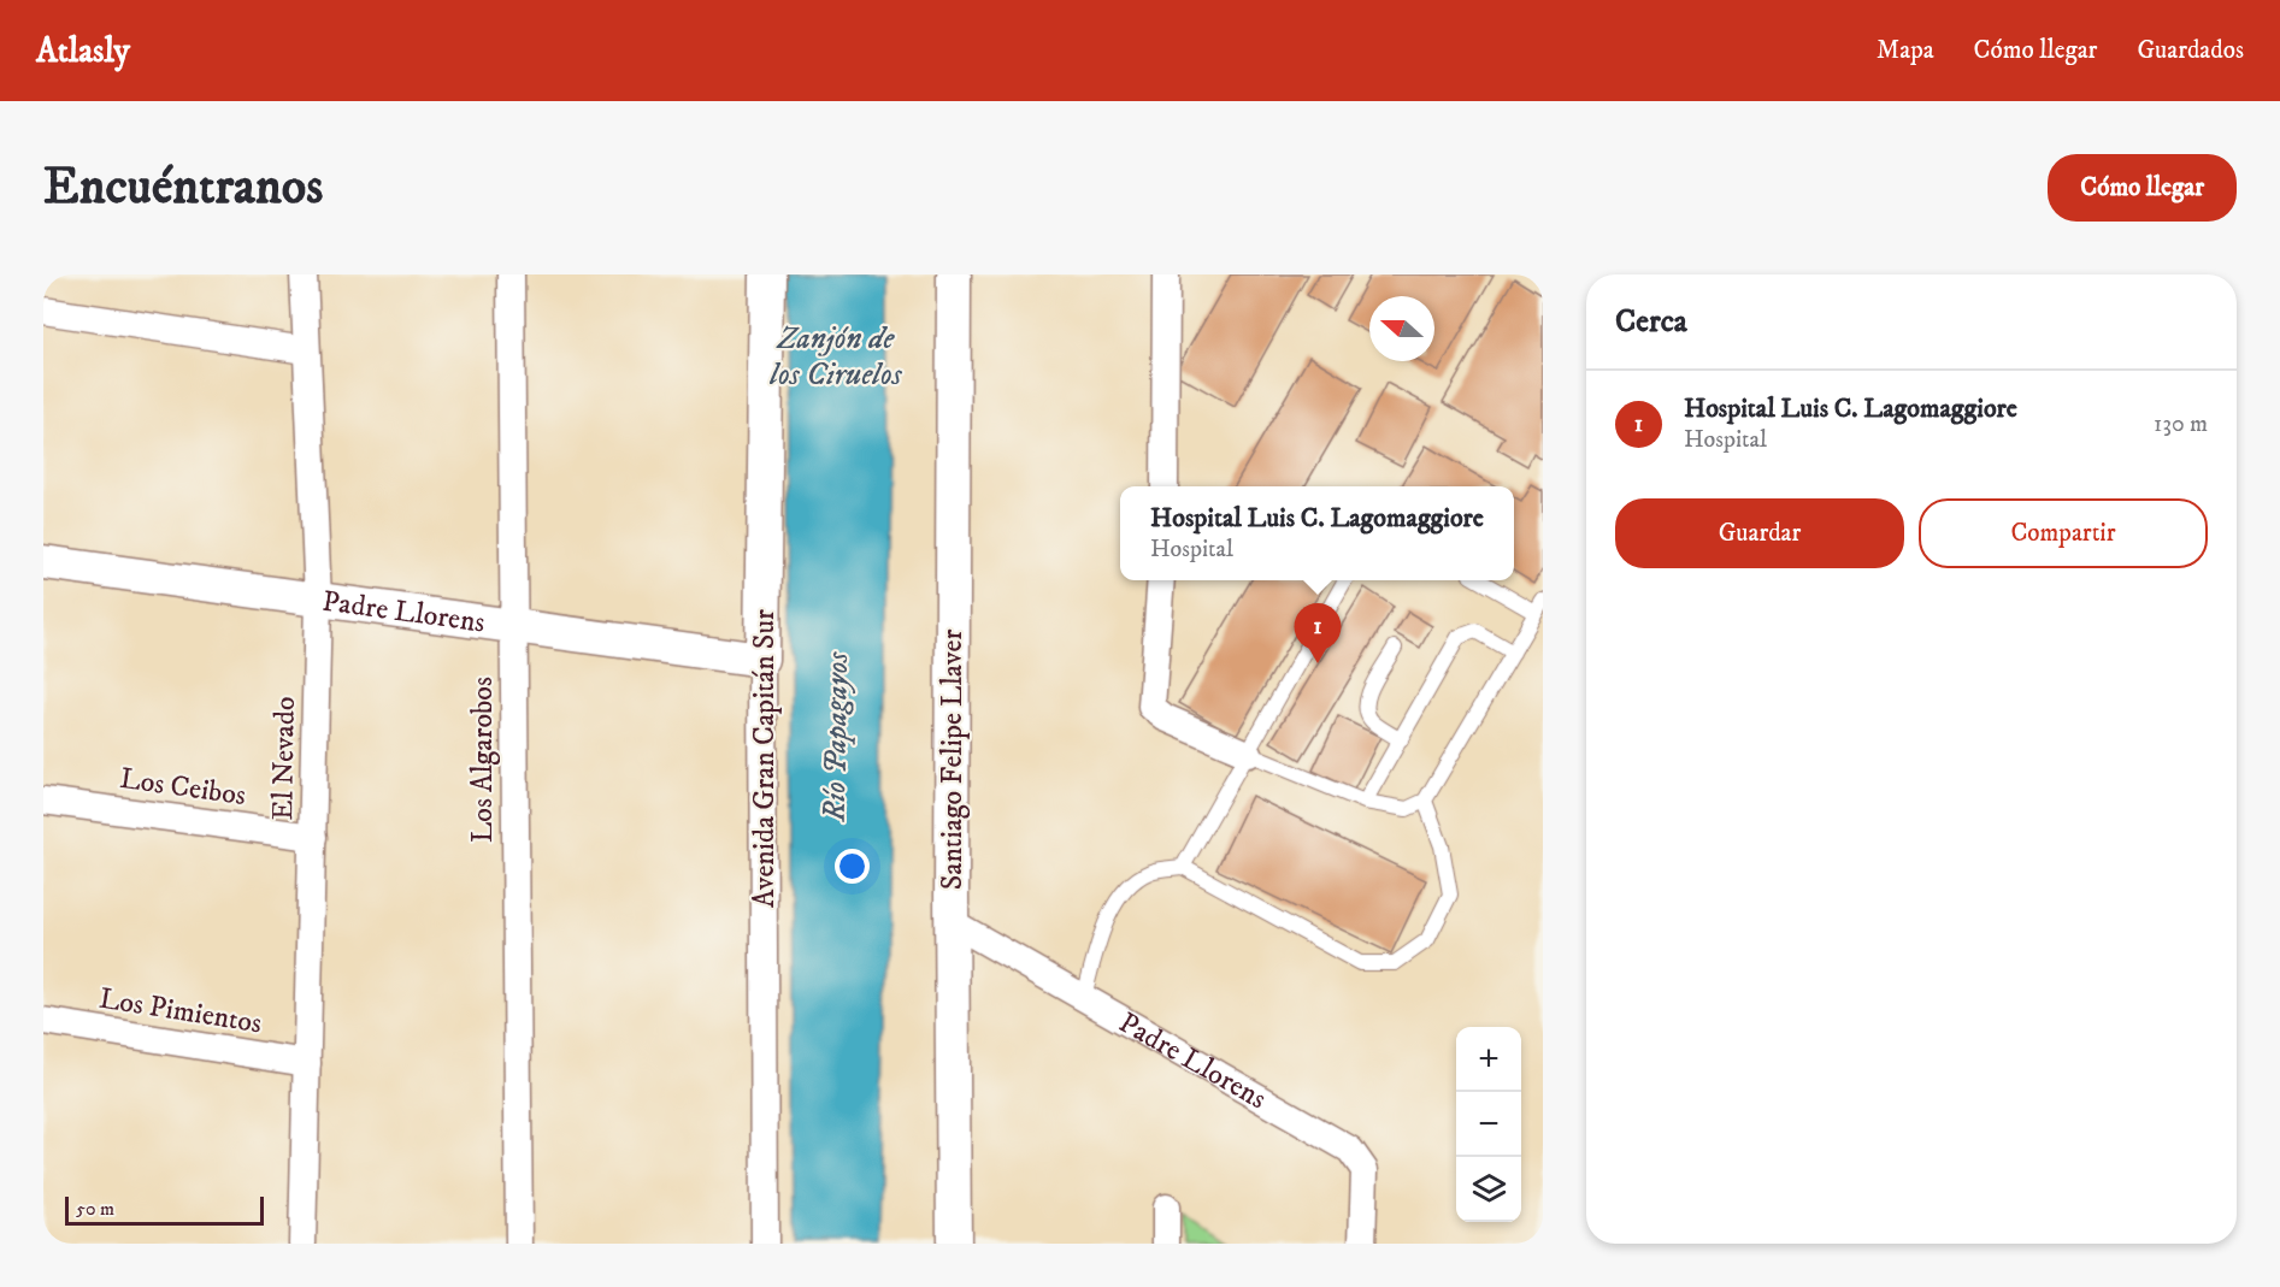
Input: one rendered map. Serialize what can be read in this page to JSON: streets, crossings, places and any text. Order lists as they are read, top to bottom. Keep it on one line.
{"streets":{"street":["Padre Llorens","El Nevado","Avenida Gran Capitán Sur","Los Algarobos","Santiago Felipe Llaver","Los Ceibos","Los Pimientos"]},"crossings":[["Padre Llorens","El Nevado"],["Padre Llorens","Avenida Gran Capitán Sur"],["Padre Llorens","Los Algarobos"],["Padre Llorens","Santiago Felipe Llaver"],["El Nevado","Los Ceibos"],["El Nevado","Los Pimientos"]],"water":["Zanjón de los Ciruelos","Río Papagayos"],"scale_bar":"50 m","north":"left","page":{"header":"Atlasly","nav":["Mapa","Cómo llegar","Guardados"],"buttons":["Cómo llegar",["Guardar","Compartir"]],"title":"Encuéntranos","heading":"Cerca","list":[{"mark":"1","name":"Hospital Luis C. Lagomaggiore","note":"Hospital","value":"130 m"}],"popup":["Hospital Luis C. Lagomaggiore","Hospital"],"pins":"1","map_buttons":["+","−"],"scale":"50 m"}}
